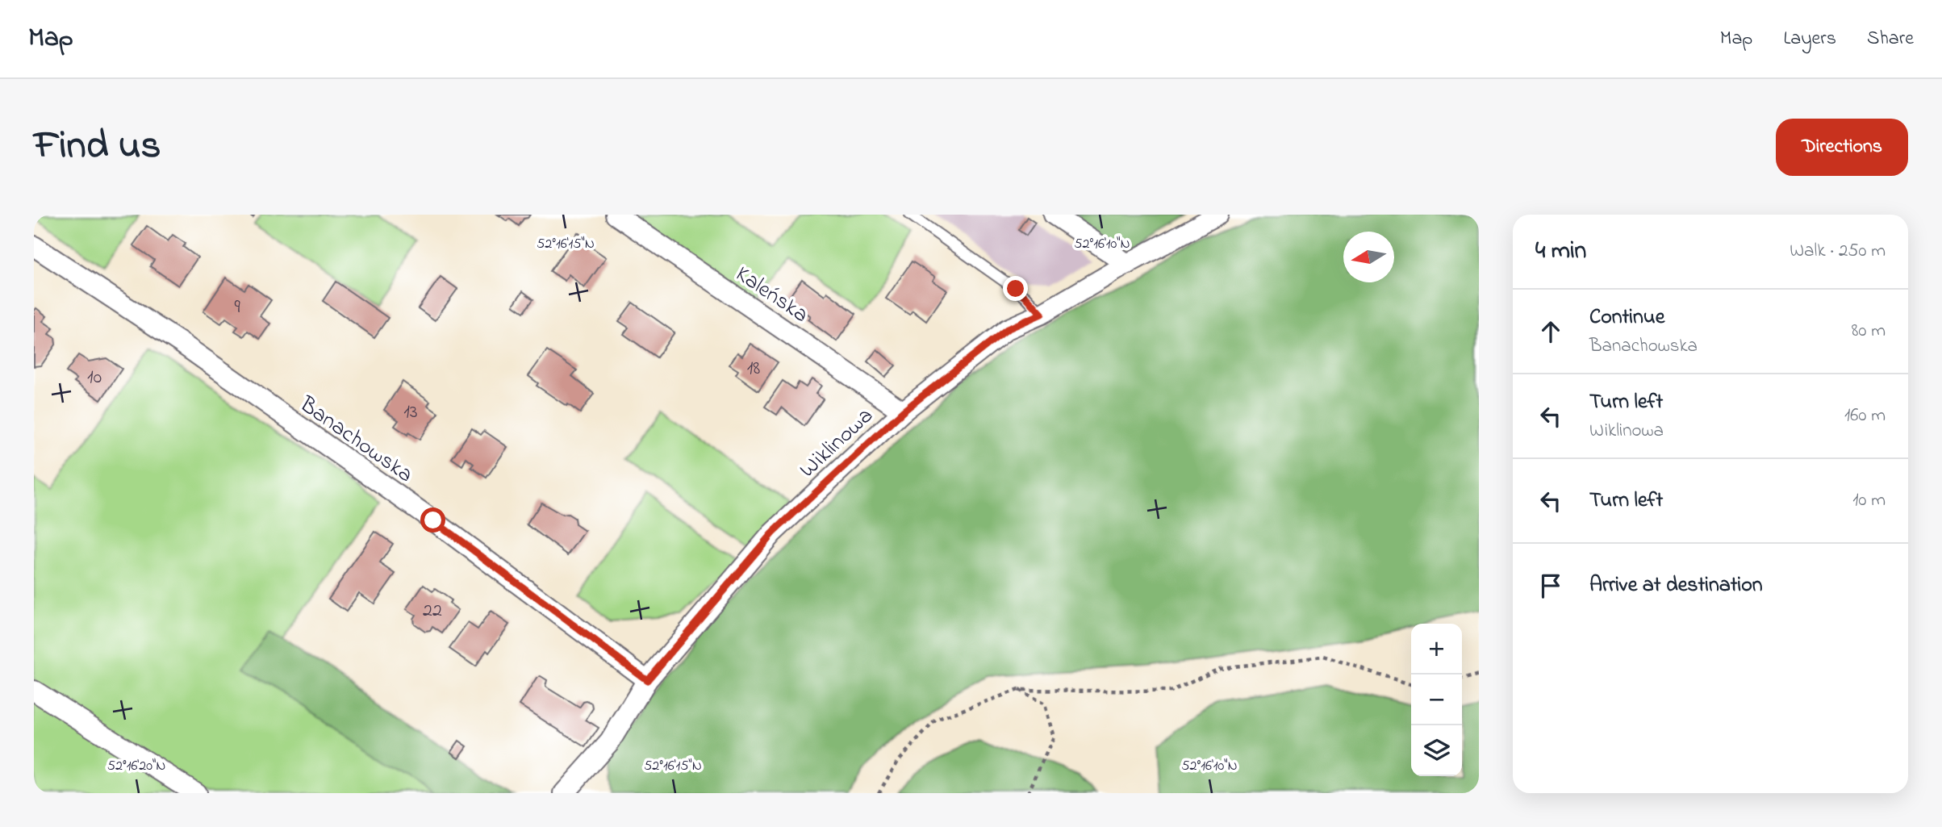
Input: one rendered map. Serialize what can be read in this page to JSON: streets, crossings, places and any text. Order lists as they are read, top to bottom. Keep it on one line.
{"streets":{"street":["Kaleńska","Banachowska","Wiklinowa"]},"crossings":[["Kaleńska","Wiklinowa"],["Banachowska","Wiklinowa"]],"house_numbers":["9","18","10","13","22"],"north":"left","page":{"header":"Map","nav":["Map","Layers","Share"],"title":"Find us","buttons":"Directions","heading":["4 min","Walk · 250 m"],"list":[["Continue","Banachowska","80 m"],["Turn left","Wiklinowa","160 m"],["Turn left","10 m"],"Arrive at destination"],"map_buttons":["+","−"]},"coordinates":["52°16'15\"N","52°16'10\"N","52°16'20\"N"]}
